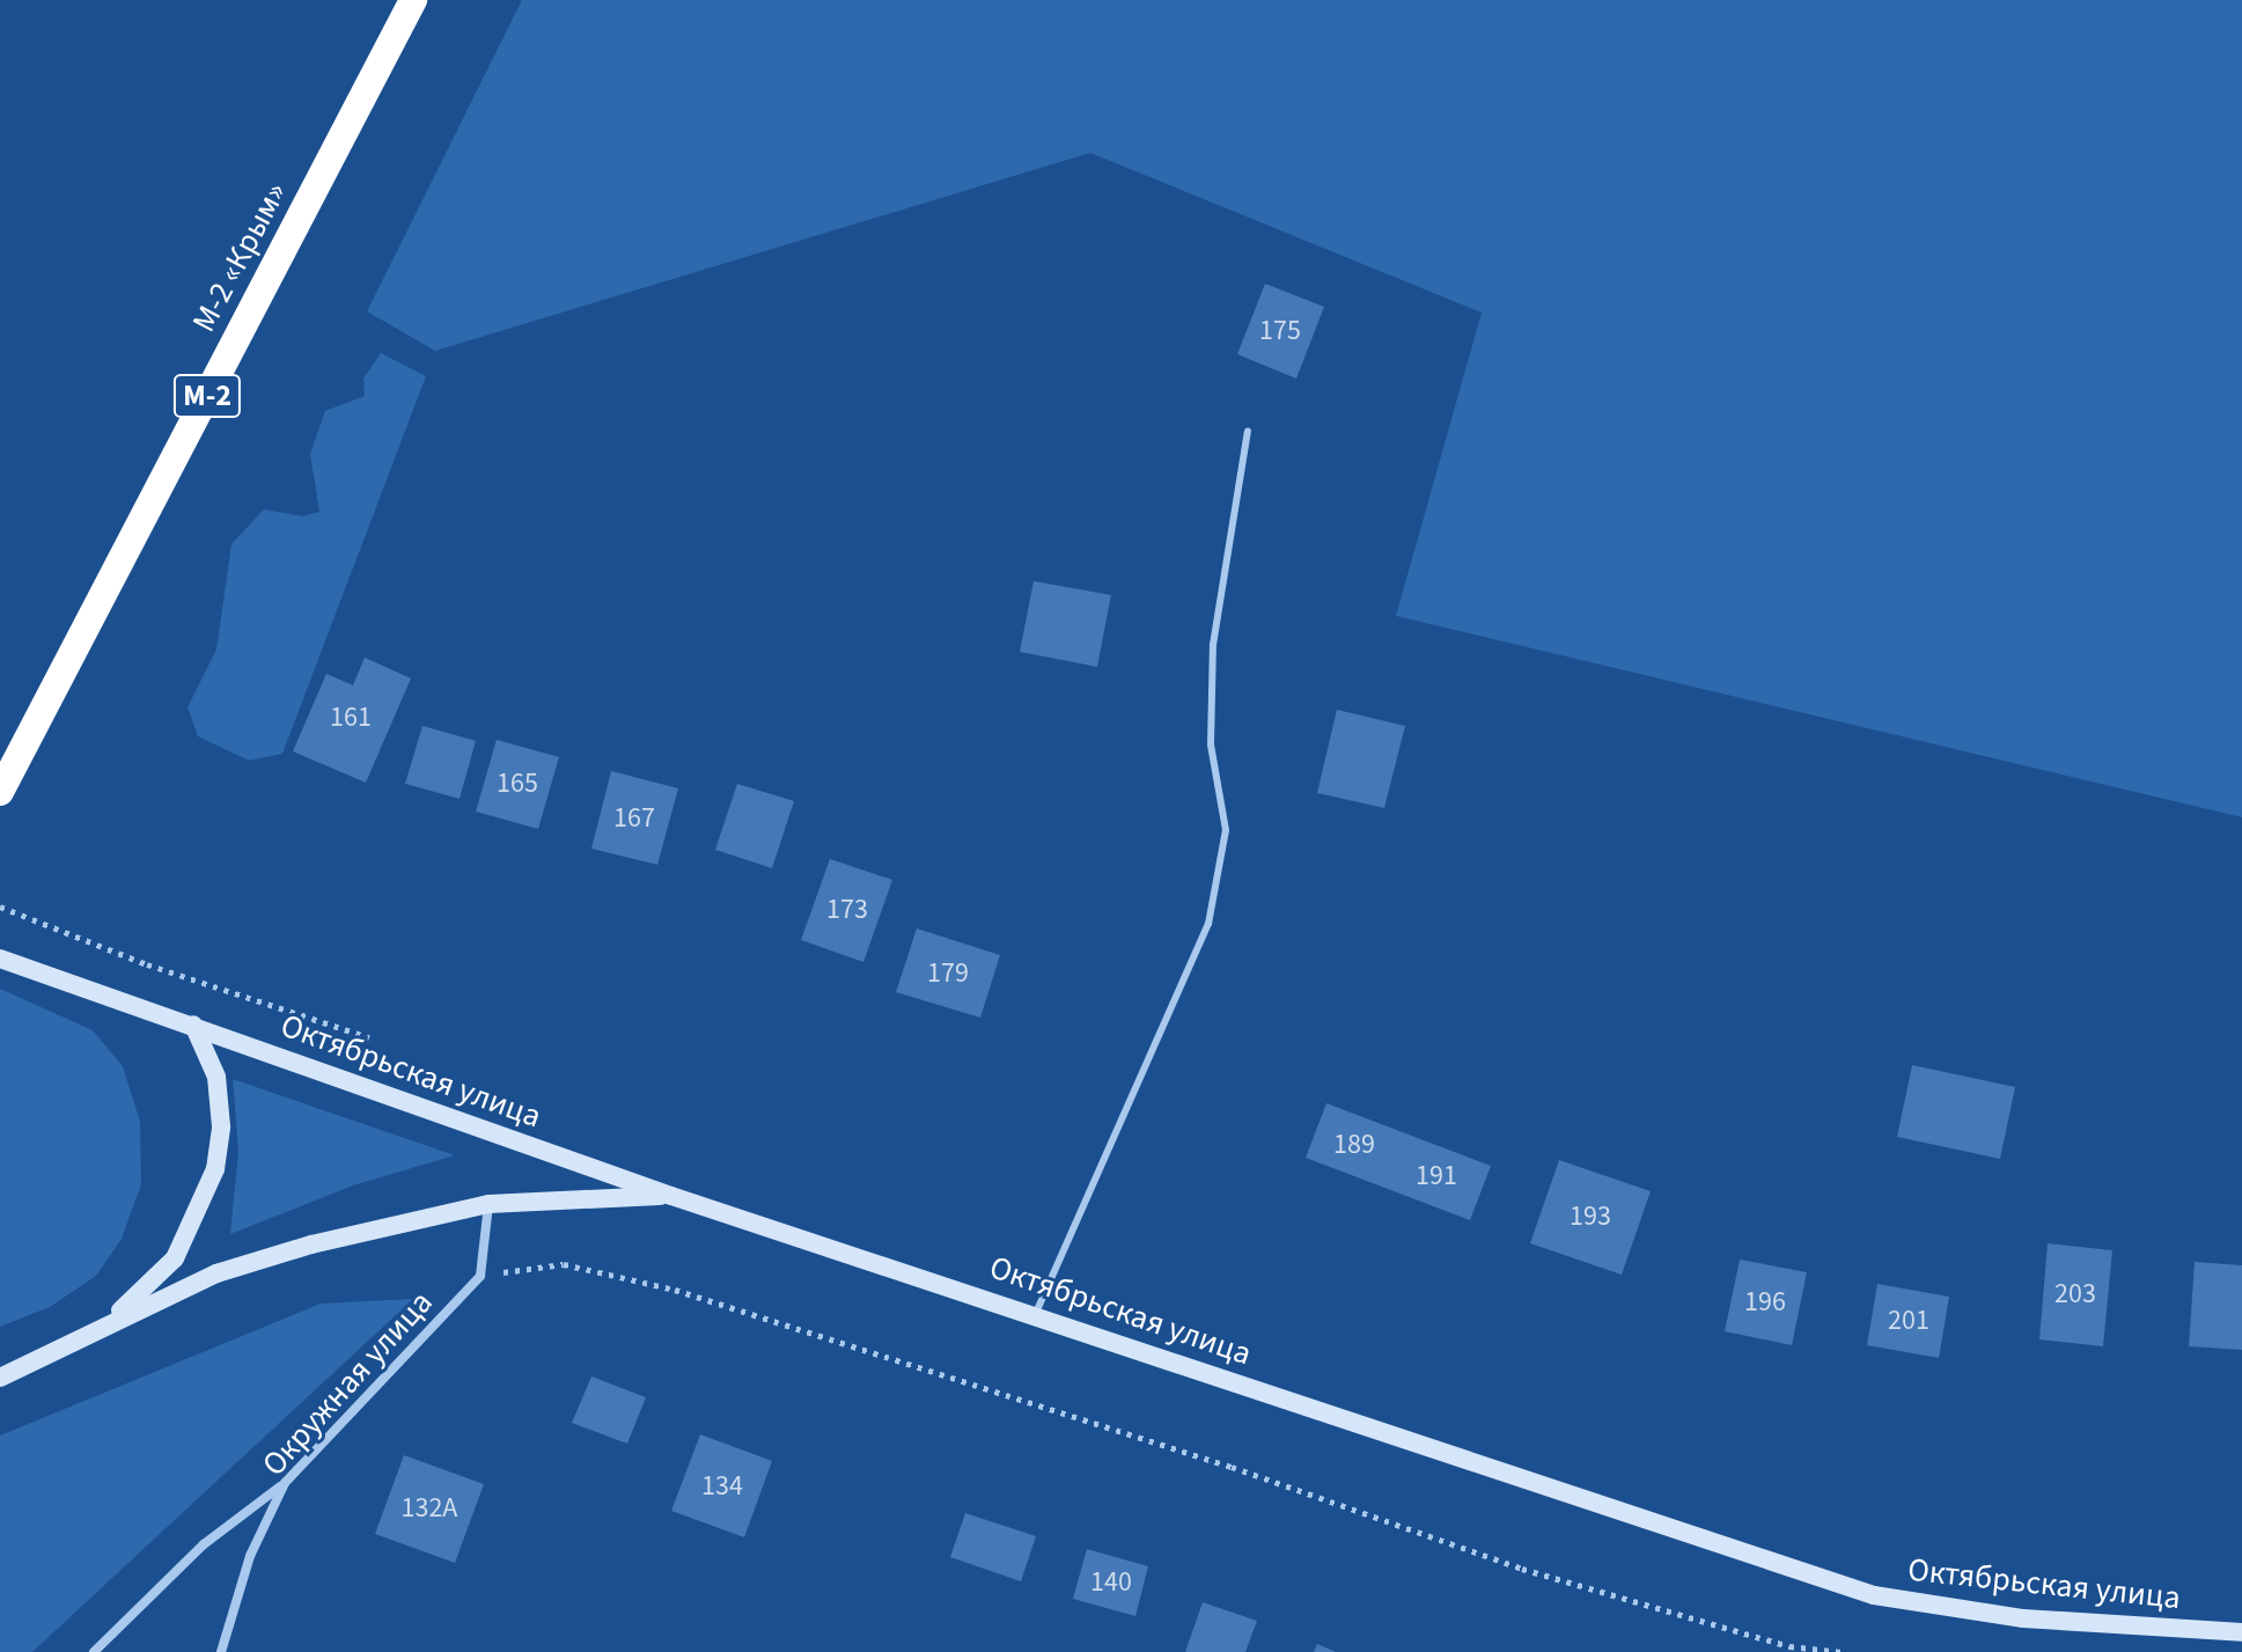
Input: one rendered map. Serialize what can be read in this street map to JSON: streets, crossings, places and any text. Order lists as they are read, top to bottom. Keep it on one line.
{"streets":{"highway":["М-2 «Крым»","М-2"],"main road":["Октябрьская улица"],"street":["Окружная улица"]},"house_numbers":["175","161","165","167","173","179","189","191","193","203","196","201","134","132А","140"]}
